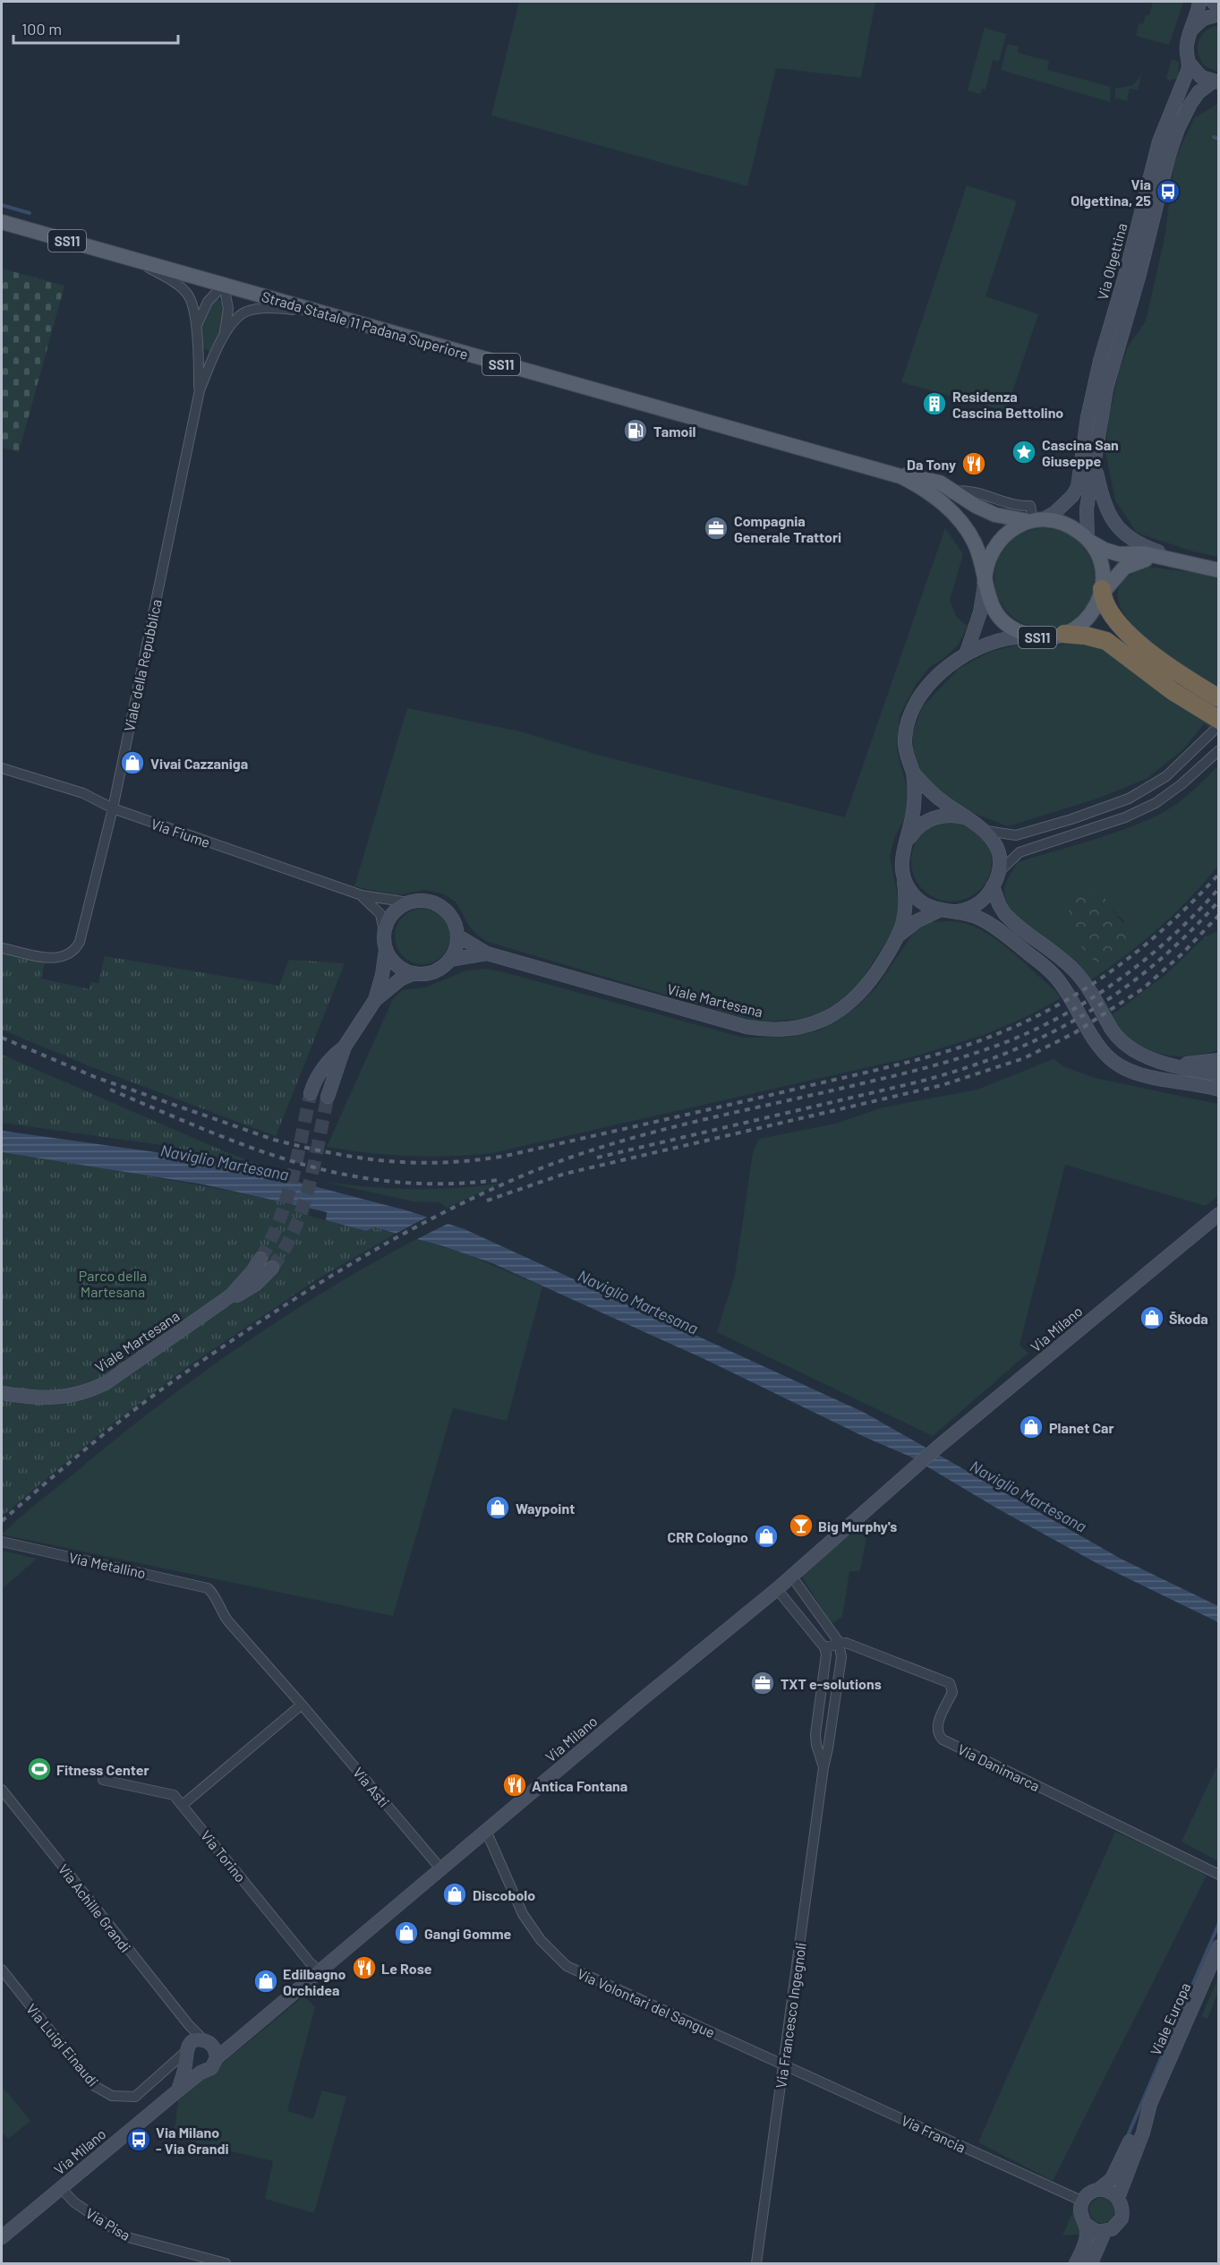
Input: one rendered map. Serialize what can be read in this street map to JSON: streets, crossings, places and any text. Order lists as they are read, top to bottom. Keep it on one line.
{"streets":{"main road":["SS11","Strada Statale 11 Padana Superiore"],"street":["Via Olgettina","Viale della Repubblica","Via Fiume","Viale Martesana","Via Milano","Via Metallino","Via Danimarca","Via Asti","Via Torino","Via Achille Grandi","Via Volontari del Sangue","Via Francesco Ingegnoli","Viale Europa","Via Luigi Einaudi","Via Francia","Via Pisa"]},"crossings":[["Via Olgettina","Strada Statale 11 Padana Superiore"],["Strada Statale 11 Padana Superiore","Viale della Repubblica"],["Viale della Repubblica","Via Fiume"],["Via Fiume","Viale Martesana"],["Via Milano","Via Asti"],["Via Milano","Via Torino"],["Via Milano","Via Achille Grandi"],["Via Milano","Via Volontari del Sangue"],["Via Milano","Via Luigi Einaudi"],["Via Milano","Via Pisa"],["Via Metallino","Via Asti"],["Via Danimarca","Via Francesco Ingegnoli"],["Via Achille Grandi","Via Luigi Einaudi"],["Via Volontari del Sangue","Via Francesco Ingegnoli"],["Via Volontari del Sangue","Via Francia"],["Via Francesco Ingegnoli","Via Francia"],["Viale Europa","Via Francia"]],"water":["Naviglio Martesana"],"parks":["Parco della Martesana"],"places":{"bus stop":["Via Olgettina, 25","Via Milano - Via Grandi"],"building":["Residenza Cascina Bettolino"],"fuel station":["Tamoil"],"place":["Cascina San Giuseppe"],"restaurant":["Da Tony","Antica Fontana","Le Rose"],"office":["Compagnia Generale Trattori","TXT e-solutions"],"shop":["Vivai Cazzaniga","Škoda","Planet Car","Waypoint","CRR Cologno","Discobolo","Gangi Gomme","Edilbagno Orchidea"],"bar":["Big Murphy's"],"sports":["Fitness Center"]},"scale_bar":"100 m"}
